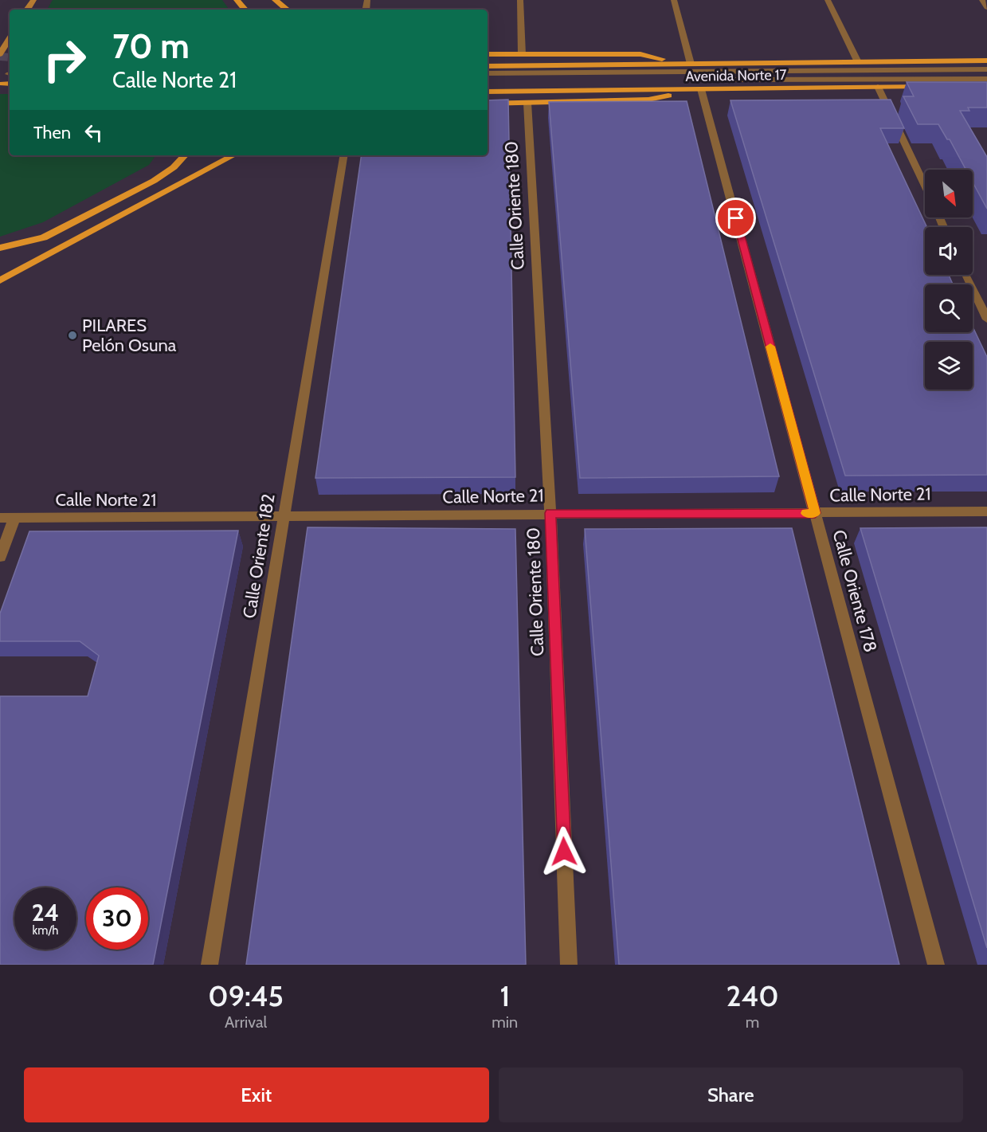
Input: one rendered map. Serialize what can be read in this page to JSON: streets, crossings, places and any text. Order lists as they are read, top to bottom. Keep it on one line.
{"streets":{"main road":["Avenida Norte 17"],"street":["Calle Oriente 180","Calle Norte 21","Calle Oriente 182","Calle Oriente 178"]},"crossings":[["Avenida Norte 17","Calle Oriente 178"],["Calle Oriente 180","Calle Norte 21"],["Calle Norte 21","Calle Oriente 182"],["Calle Norte 21","Calle Oriente 178"]],"places":["PILARES Pelón Osuna"],"north":"bottom right","page":{"turn":["70 m","Calle Norte 21"],"then":"Then","speed":"24 km/h","limit":"30","eta":["09:45","Arrival","1","min","240","m"],"buttons":["Exit","Share"]}}
